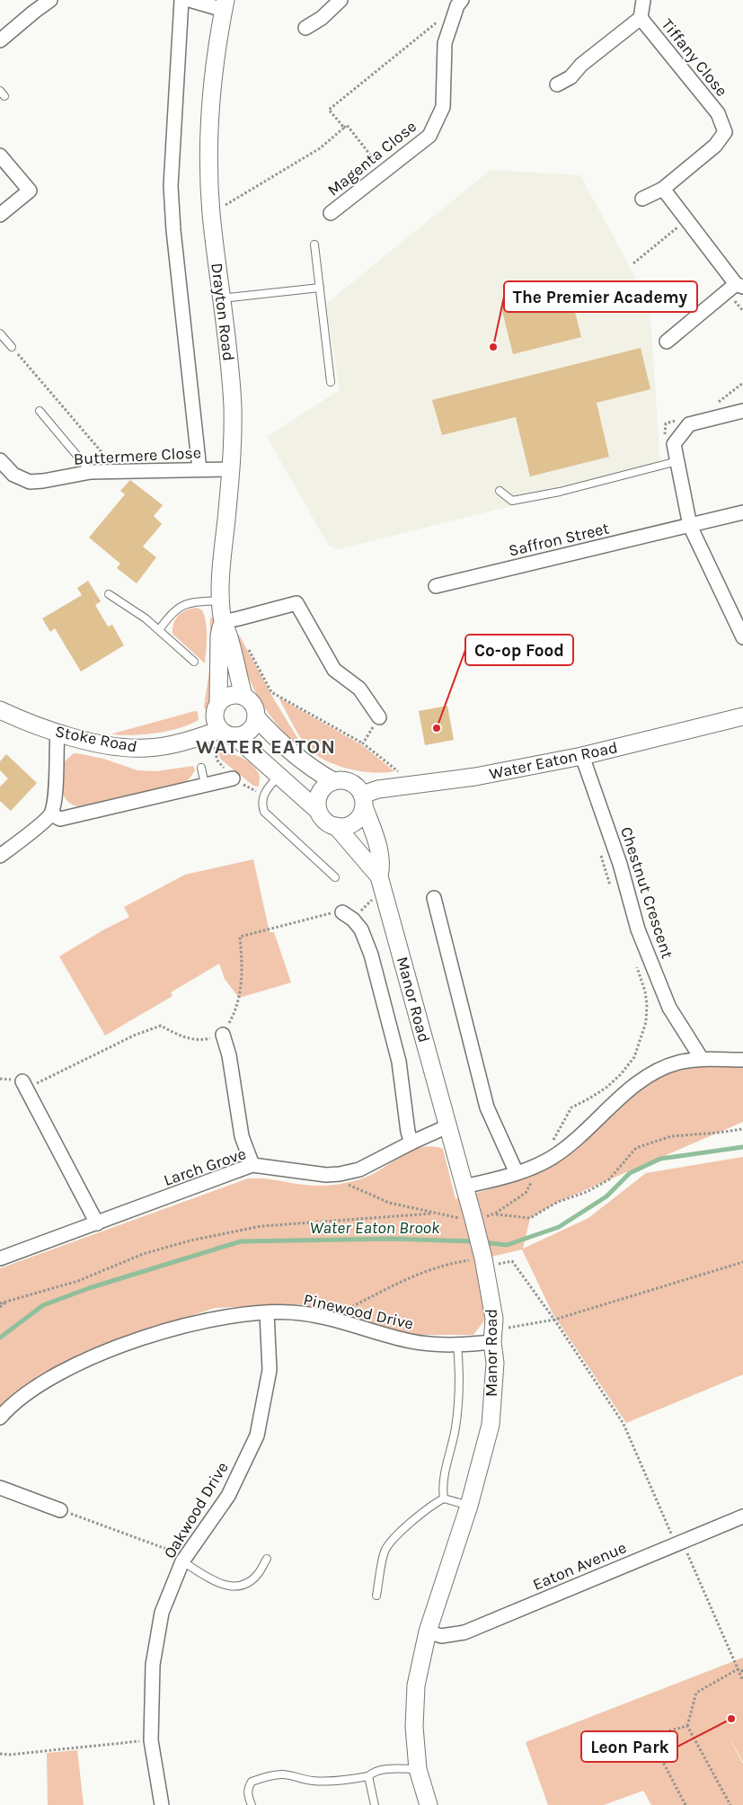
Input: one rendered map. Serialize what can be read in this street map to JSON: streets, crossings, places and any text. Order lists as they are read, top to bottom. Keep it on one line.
{"streets":{"street":["Tiffany Close","Magenta Close","Drayton Road","Buttermere Close","Saffron Street","Stoke Road","Water Eaton Road","Chestnut Crescent","Manor Road","Larch Grove","Pinewood Drive","Oakwood Drive","Eaton Avenue"]},"crossings":[["Drayton Road","Buttermere Close"],["Drayton Road","Stoke Road"],["Water Eaton Road","Chestnut Crescent"],["Water Eaton Road","Manor Road"],["Manor Road","Larch Grove"],["Manor Road","Pinewood Drive"],["Manor Road","Eaton Avenue"],["Pinewood Drive","Oakwood Drive"]],"districts":["WATER EATON"],"water":["Water Eaton Brook"],"places":["The Premier Academy","Co-op Food","Leon Park"]}
